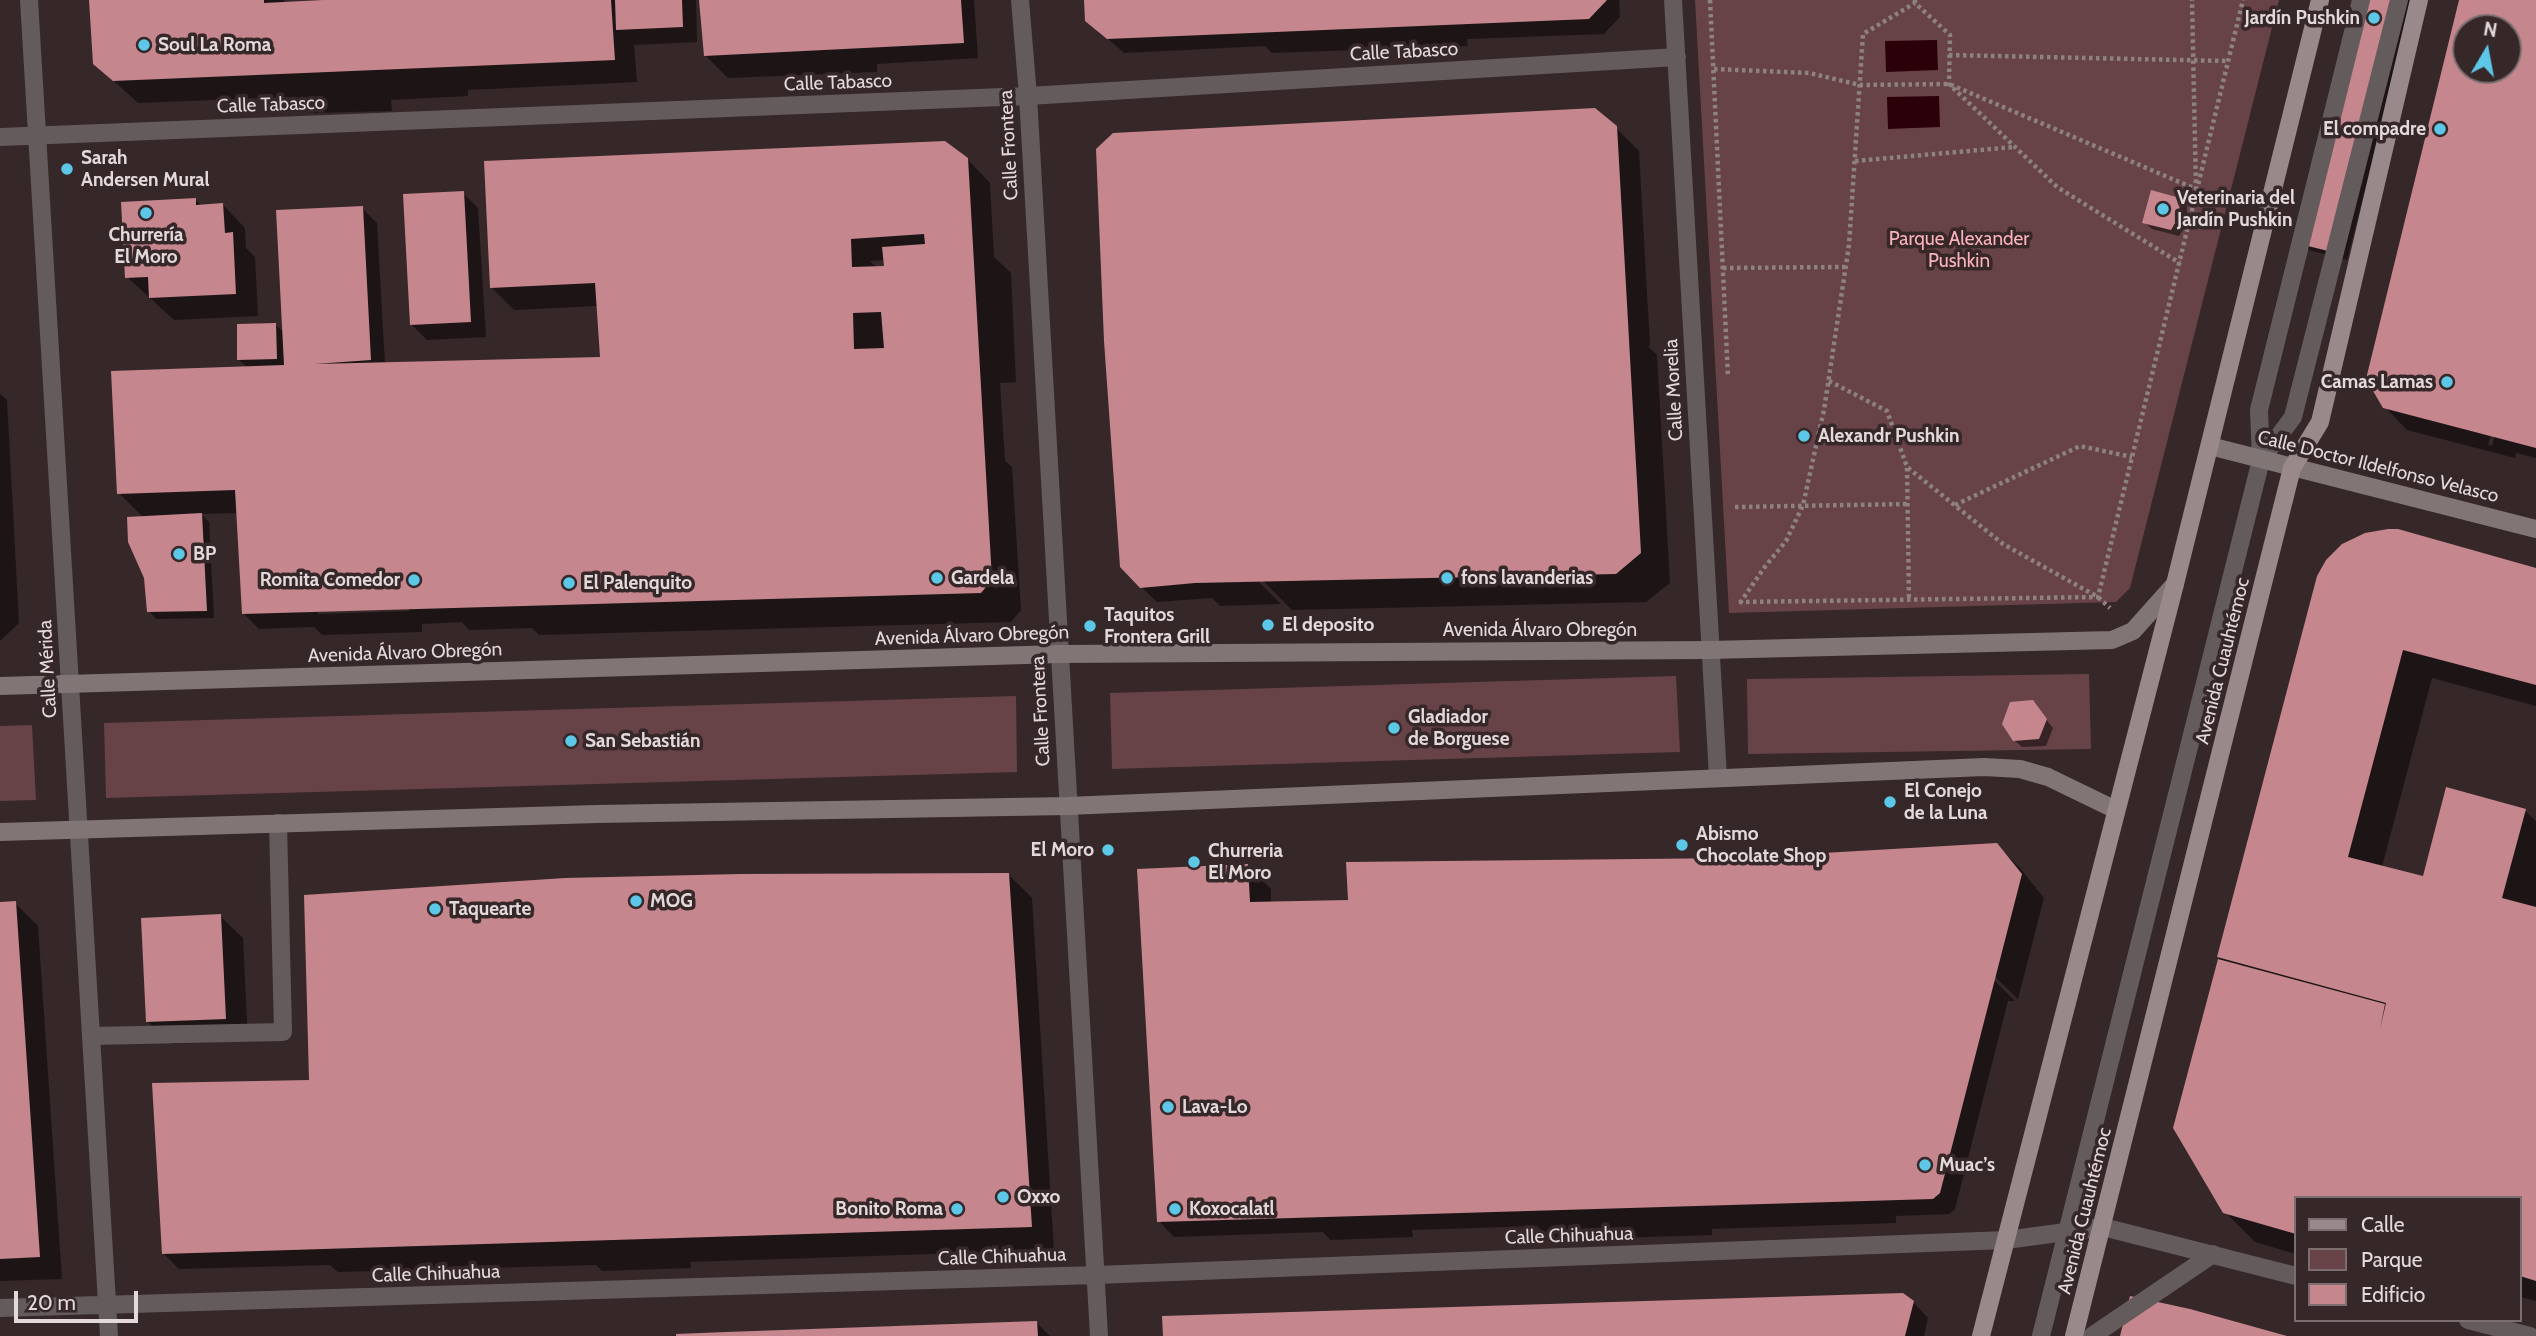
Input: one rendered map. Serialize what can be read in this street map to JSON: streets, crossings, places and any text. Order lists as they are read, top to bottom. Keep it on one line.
{"streets":{"main road":["Calle Doctor Ildelfonso Velasco","Avenida Álvaro Obregón","Avenida Cuauhtémoc"],"street":["Calle Tabasco","Calle Frontera","Calle Morelia","Calle Mérida","Calle Chihuahua"]},"crossings":[["Calle Tabasco","Calle Frontera"],["Calle Tabasco","Calle Morelia"],["Calle Tabasco","Calle Mérida"],["Calle Frontera","Avenida Álvaro Obregón"],["Calle Frontera","Calle Chihuahua"],["Calle Morelia","Avenida Álvaro Obregón"],["Calle Doctor Ildelfonso Velasco","Avenida Cuauhtémoc"],["Avenida Álvaro Obregón","Calle Mérida"],["Avenida Cuauhtémoc","Calle Chihuahua"],["Calle Mérida","Calle Chihuahua"]],"parks":["Parque Alexander Pushkin"],"places":["Jardín Pushkin","Soul La Roma","El compadre","Sarah Andersen Mural","Veterinaria del Jardín Pushkin","Churrería El Moro","Camas Lamas","Alexandr Pushkin","BP","Gardela","fons lavanderias","Romita Comedor","El Palenquito","El deposito","Taquitos Frontera Grill","Gladiador de Borguese","San Sebastián","El Conejo de la Luna","Abismo Chocolate Shop","El Moro","Churreria El Moro","MOG","Taquearte","Lava-Lo","Muac’s","Oxxo","Bonito Roma","Koxocalatl"],"legend":["Calle","Parque","Edificio"],"scale_bar":"20 m","north":"top"}
